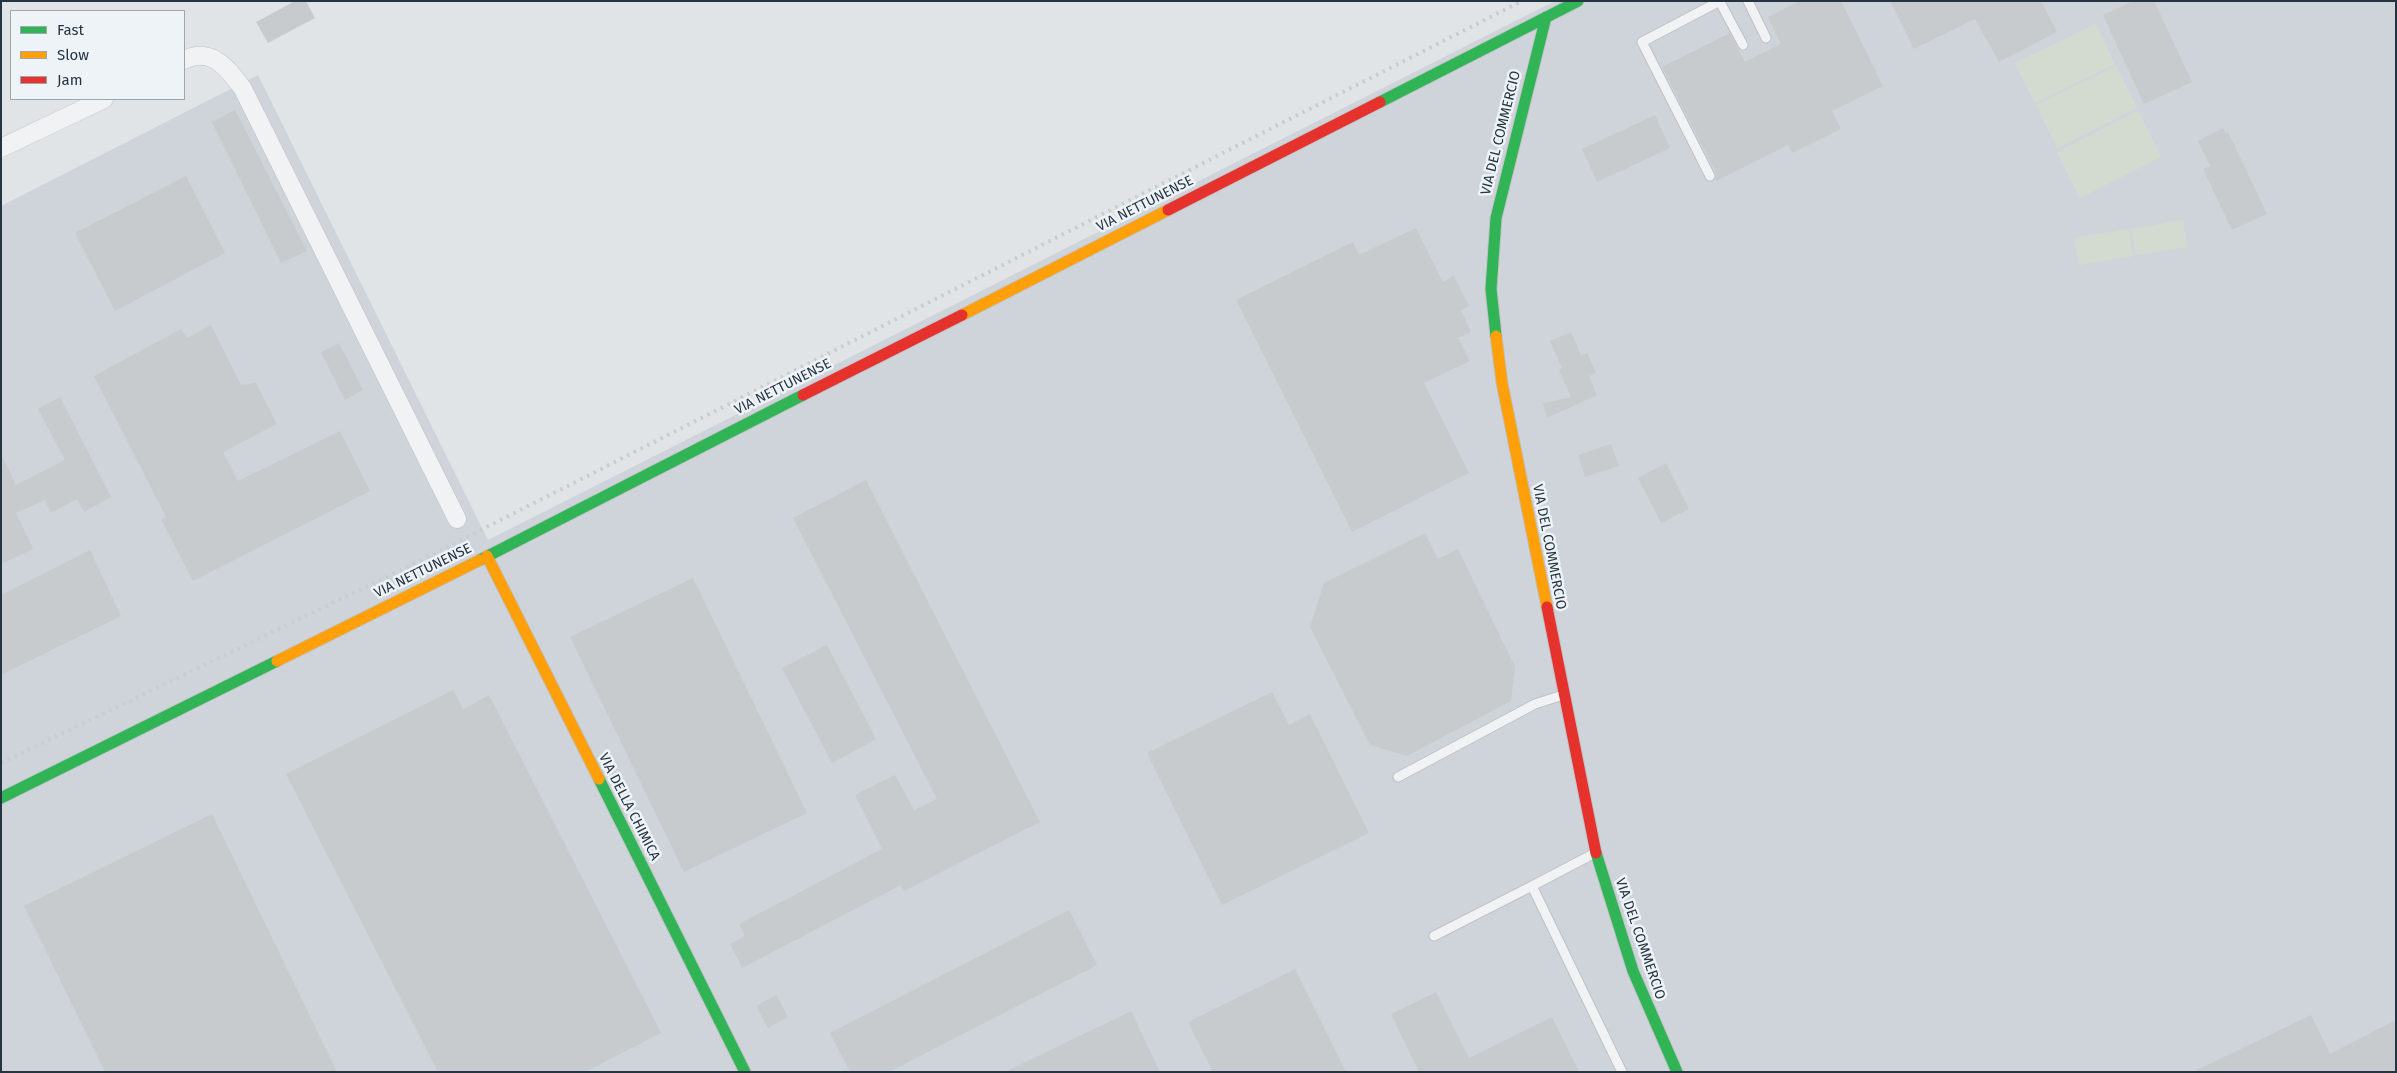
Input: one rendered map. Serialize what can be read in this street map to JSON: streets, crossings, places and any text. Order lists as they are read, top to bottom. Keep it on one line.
{"streets":{"main road":["VIA DEL COMMERCIO","VIA NETTUNENSE","VIA DELLA CHIMICA"]},"crossings":[["VIA DEL COMMERCIO","VIA NETTUNENSE"],["VIA NETTUNENSE","VIA DELLA CHIMICA"]],"legend":["Fast","Slow","Jam"]}
